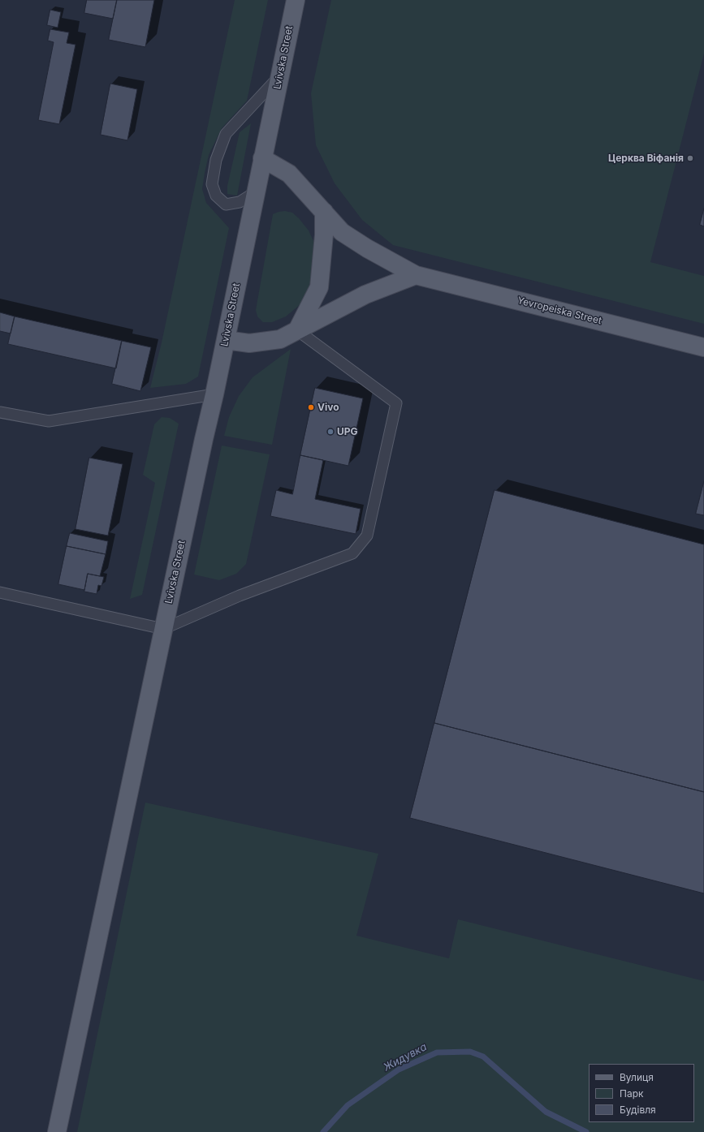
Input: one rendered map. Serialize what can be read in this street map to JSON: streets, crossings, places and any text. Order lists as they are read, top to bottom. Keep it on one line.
{"streets":{"main road":["Lvivska Street","Yevropeiska Street"]},"crossings":[["Lvivska Street","Yevropeiska Street"]],"water":["Жидувка"],"places":["Церква Віфанія","Vivo","UPG"],"legend":["Вулиця","Парк","Будівля"]}
